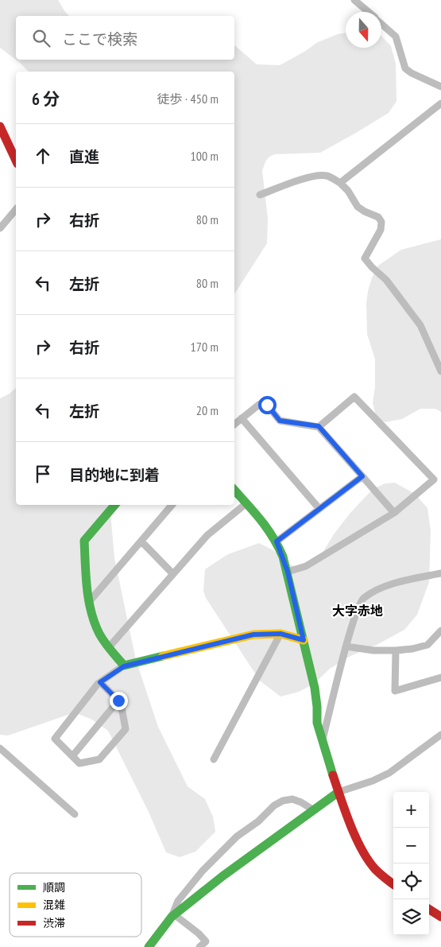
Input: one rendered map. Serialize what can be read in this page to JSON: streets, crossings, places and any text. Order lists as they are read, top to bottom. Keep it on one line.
{"districts":["大字赤地"],"legend":["順調","混雑","渋滞"],"north":"bottom","page":{"search":"ここで検索","heading":["6 分","徒歩 · 450 m"],"list":[["直進","100 m"],["右折","80 m"],["左折","80 m"],["右折","170 m"],["左折","20 m"],"目的地に到着"],"map_buttons":["+","−"]}}
